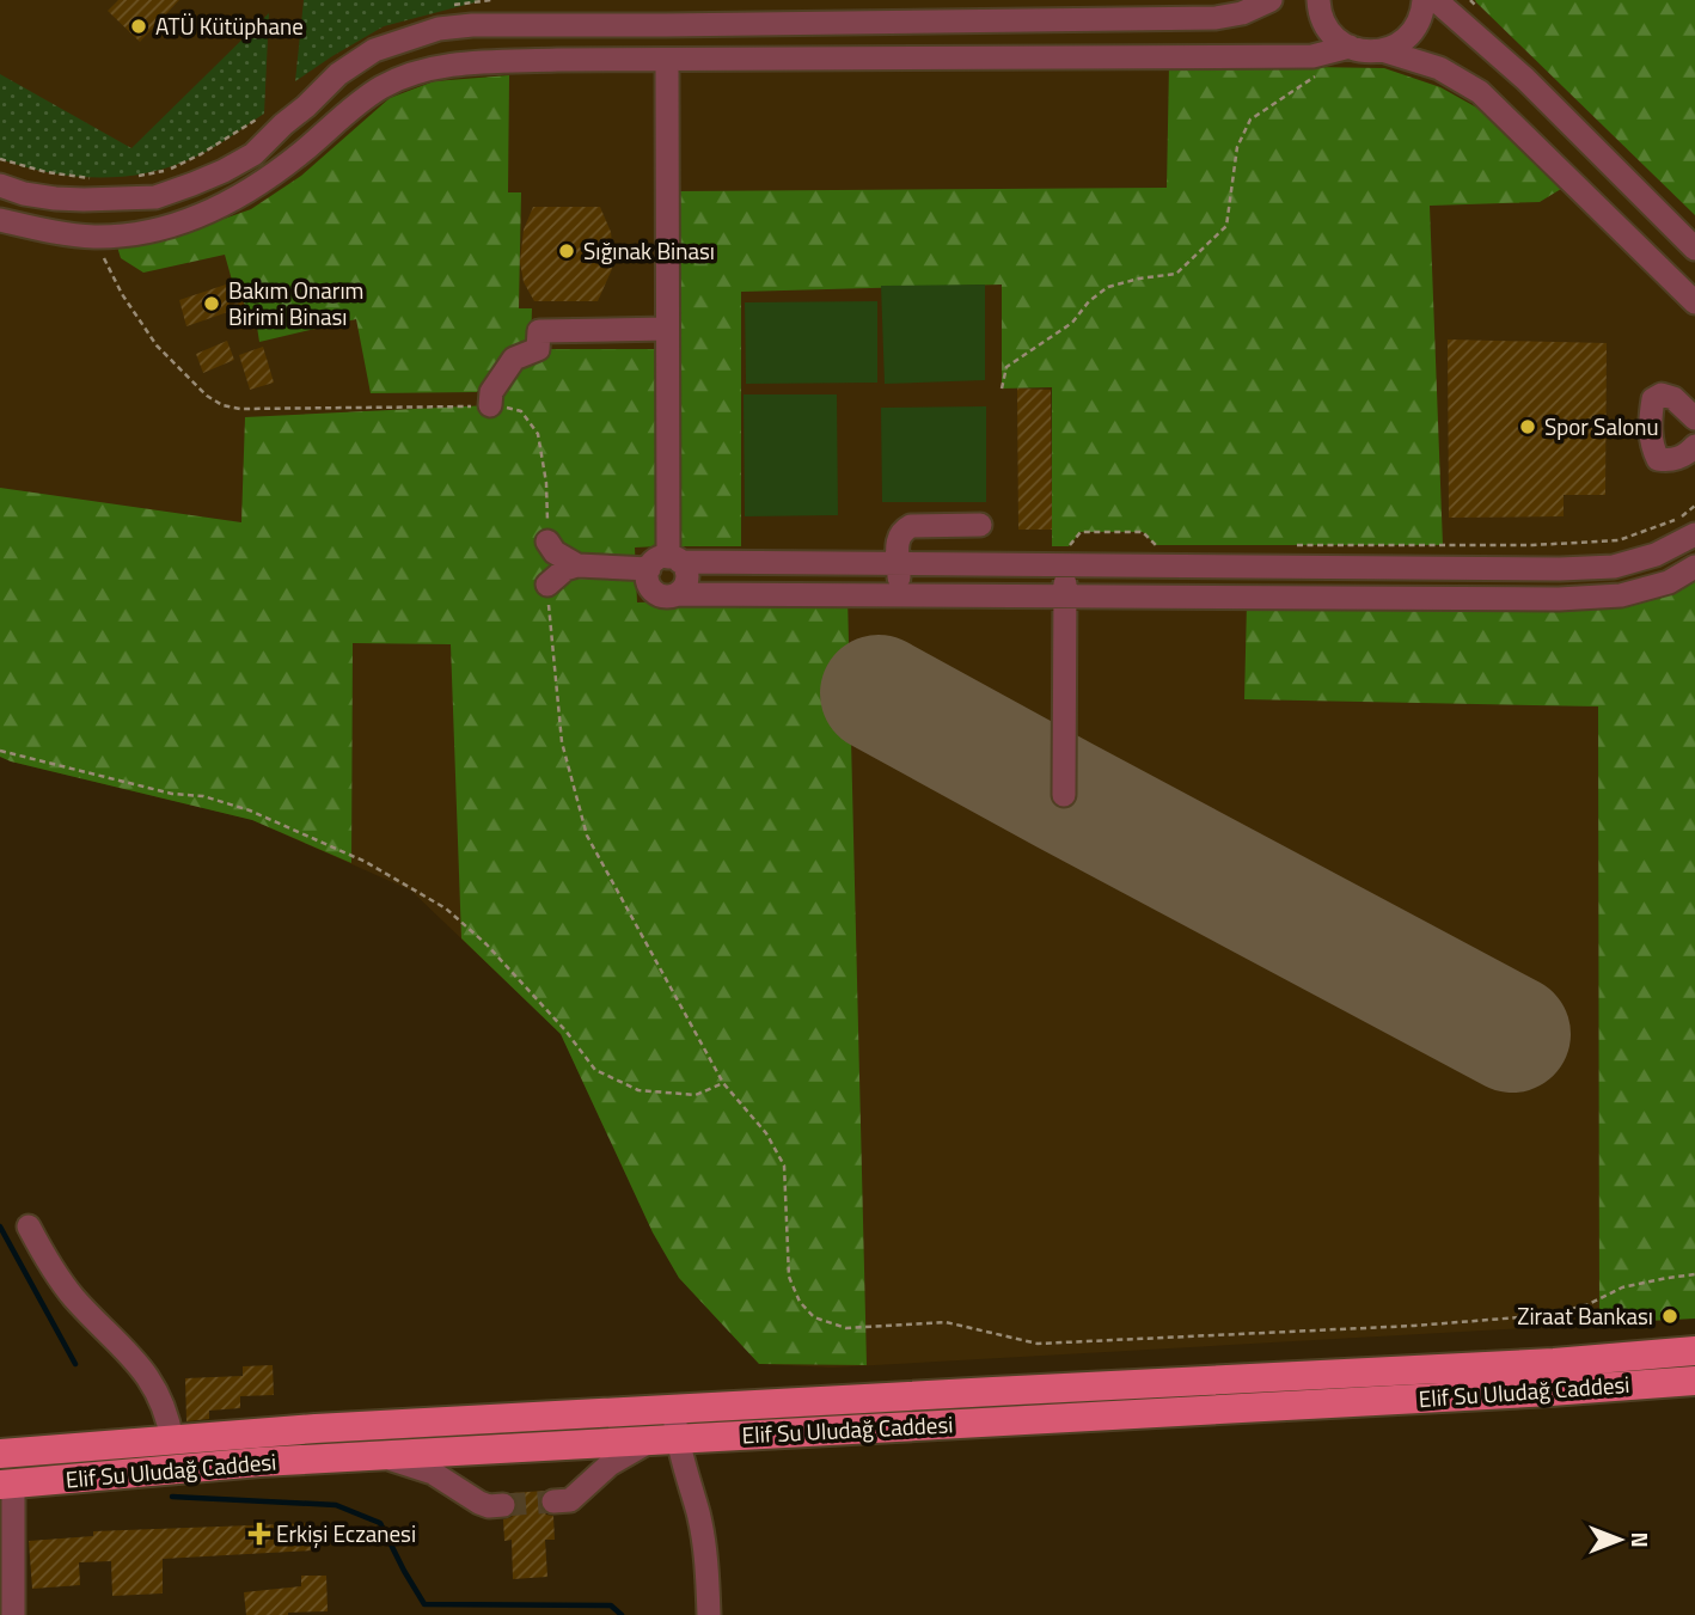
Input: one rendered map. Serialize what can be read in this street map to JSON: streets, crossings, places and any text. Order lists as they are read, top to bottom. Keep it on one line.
{"streets":{"main road":["Elif Su Uludağ Caddesi"]},"places":{"other":["ATÜ Kütüphane","Sığınak Binası","Bakım Onarım Birimi Binası","Spor Salonu","Ziraat Bankası"],"health":["Erkişi Eczanesi"]},"north":"right"}
